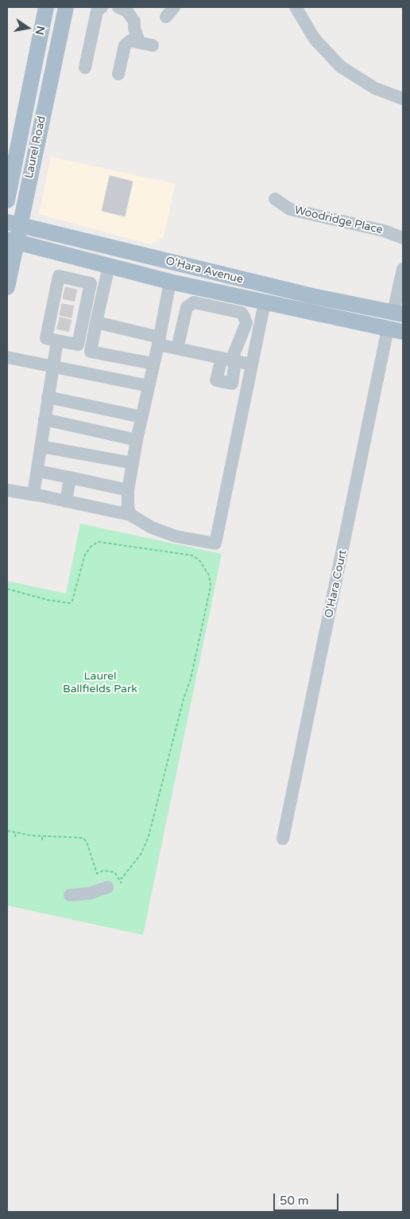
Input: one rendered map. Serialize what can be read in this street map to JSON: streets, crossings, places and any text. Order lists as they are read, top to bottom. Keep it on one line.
{"streets":{"main road":["Laurel Road","O'Hara Avenue"],"street":["Woodridge Place","O'Hara Court"]},"crossings":[["Laurel Road","O'Hara Avenue"],["O'Hara Avenue","O'Hara Court"]],"parks":["Laurel Ballfields Park"],"scale_bar":"50 m","north":"right"}
